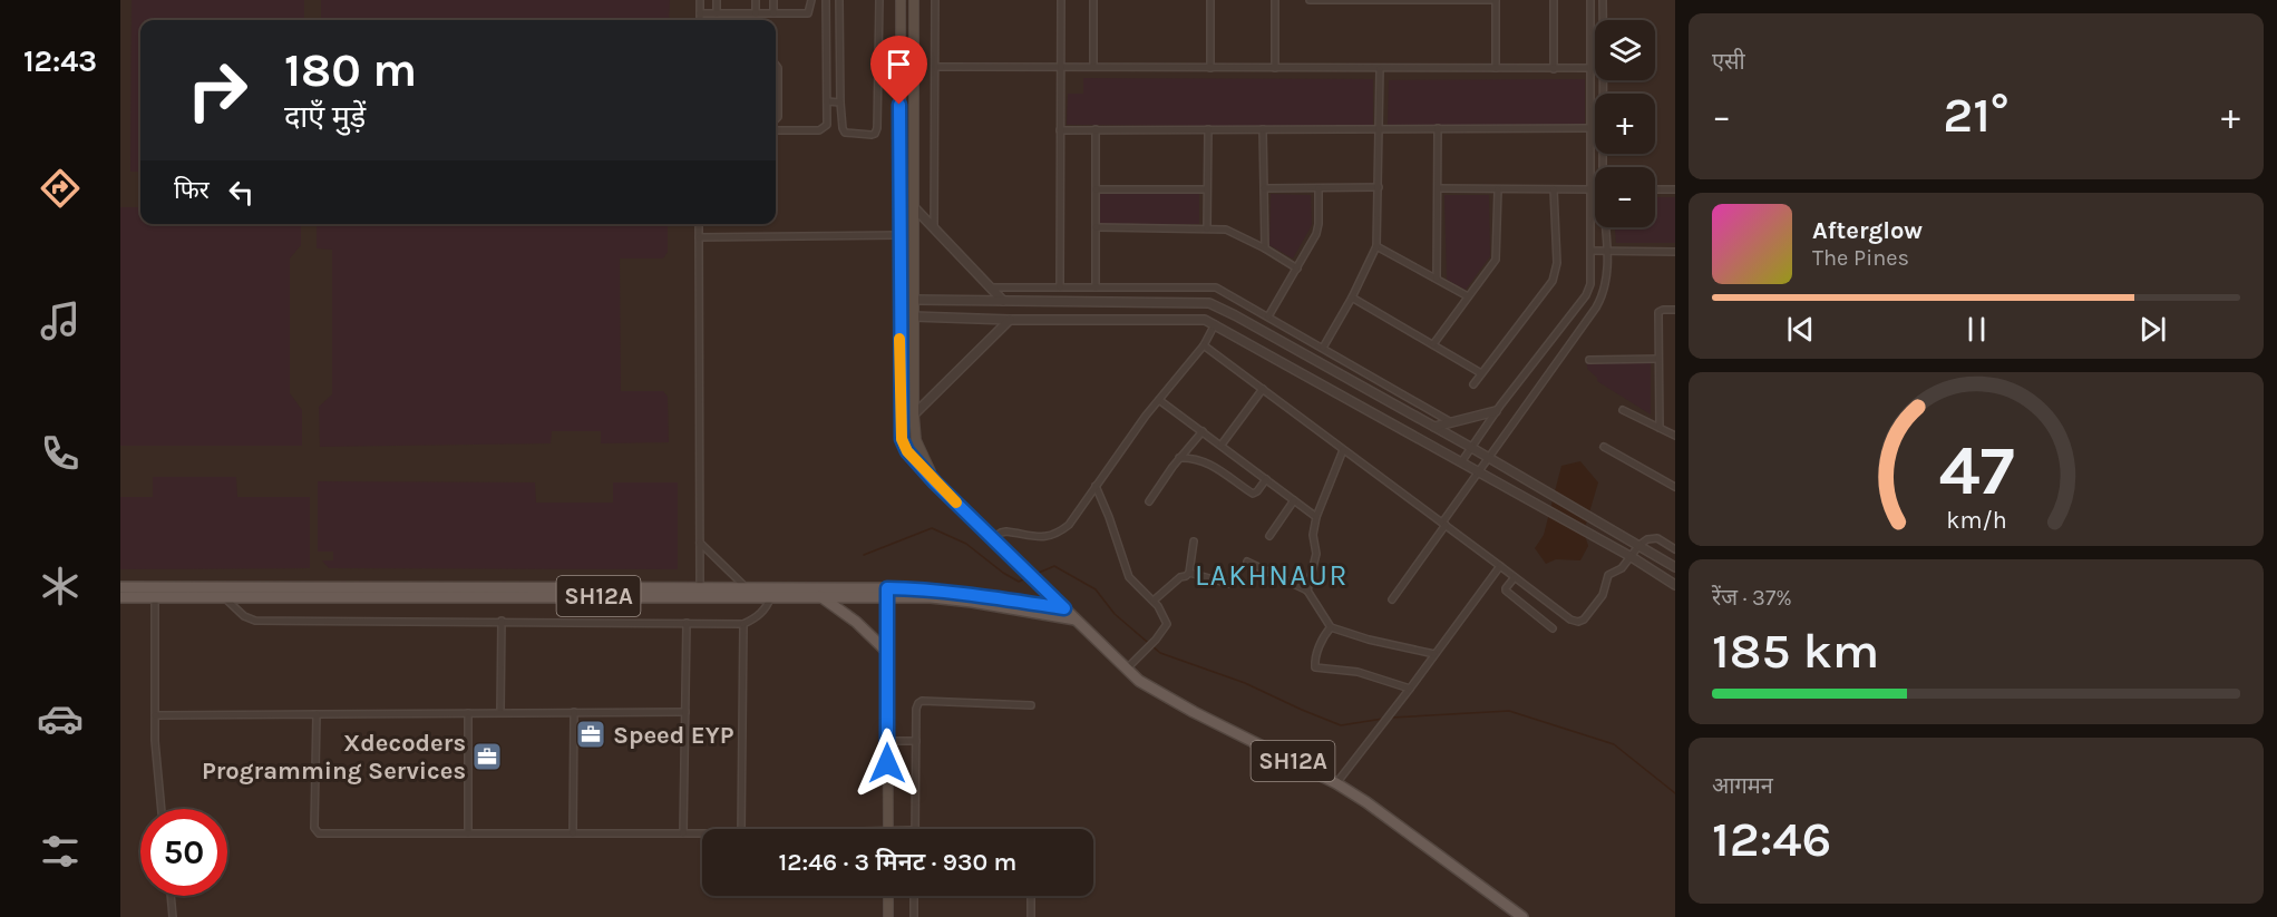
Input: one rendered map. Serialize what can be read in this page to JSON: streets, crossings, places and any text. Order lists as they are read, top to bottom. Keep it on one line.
{"streets":{"main road":["SH12A"]},"districts":["LAKHNAUR"],"places":{"office":["Speed EYP","Xdecoders Programming Services"]},"page":{"tabs":"12:43","tile":["एसी",["रेंज · 37%","185 km"],["आगमन","12:46"]],"map_buttons":["+","−"],"turn":["180 m","दाएँ मुड़ें"],"heat":["−","21°","+"],"then":"फिर","song":["Afterglow","The Pines"],"limit":"50","trip":"12:46 · 3 मिनट · 930 m","gauge":["47","km/h"]}}
